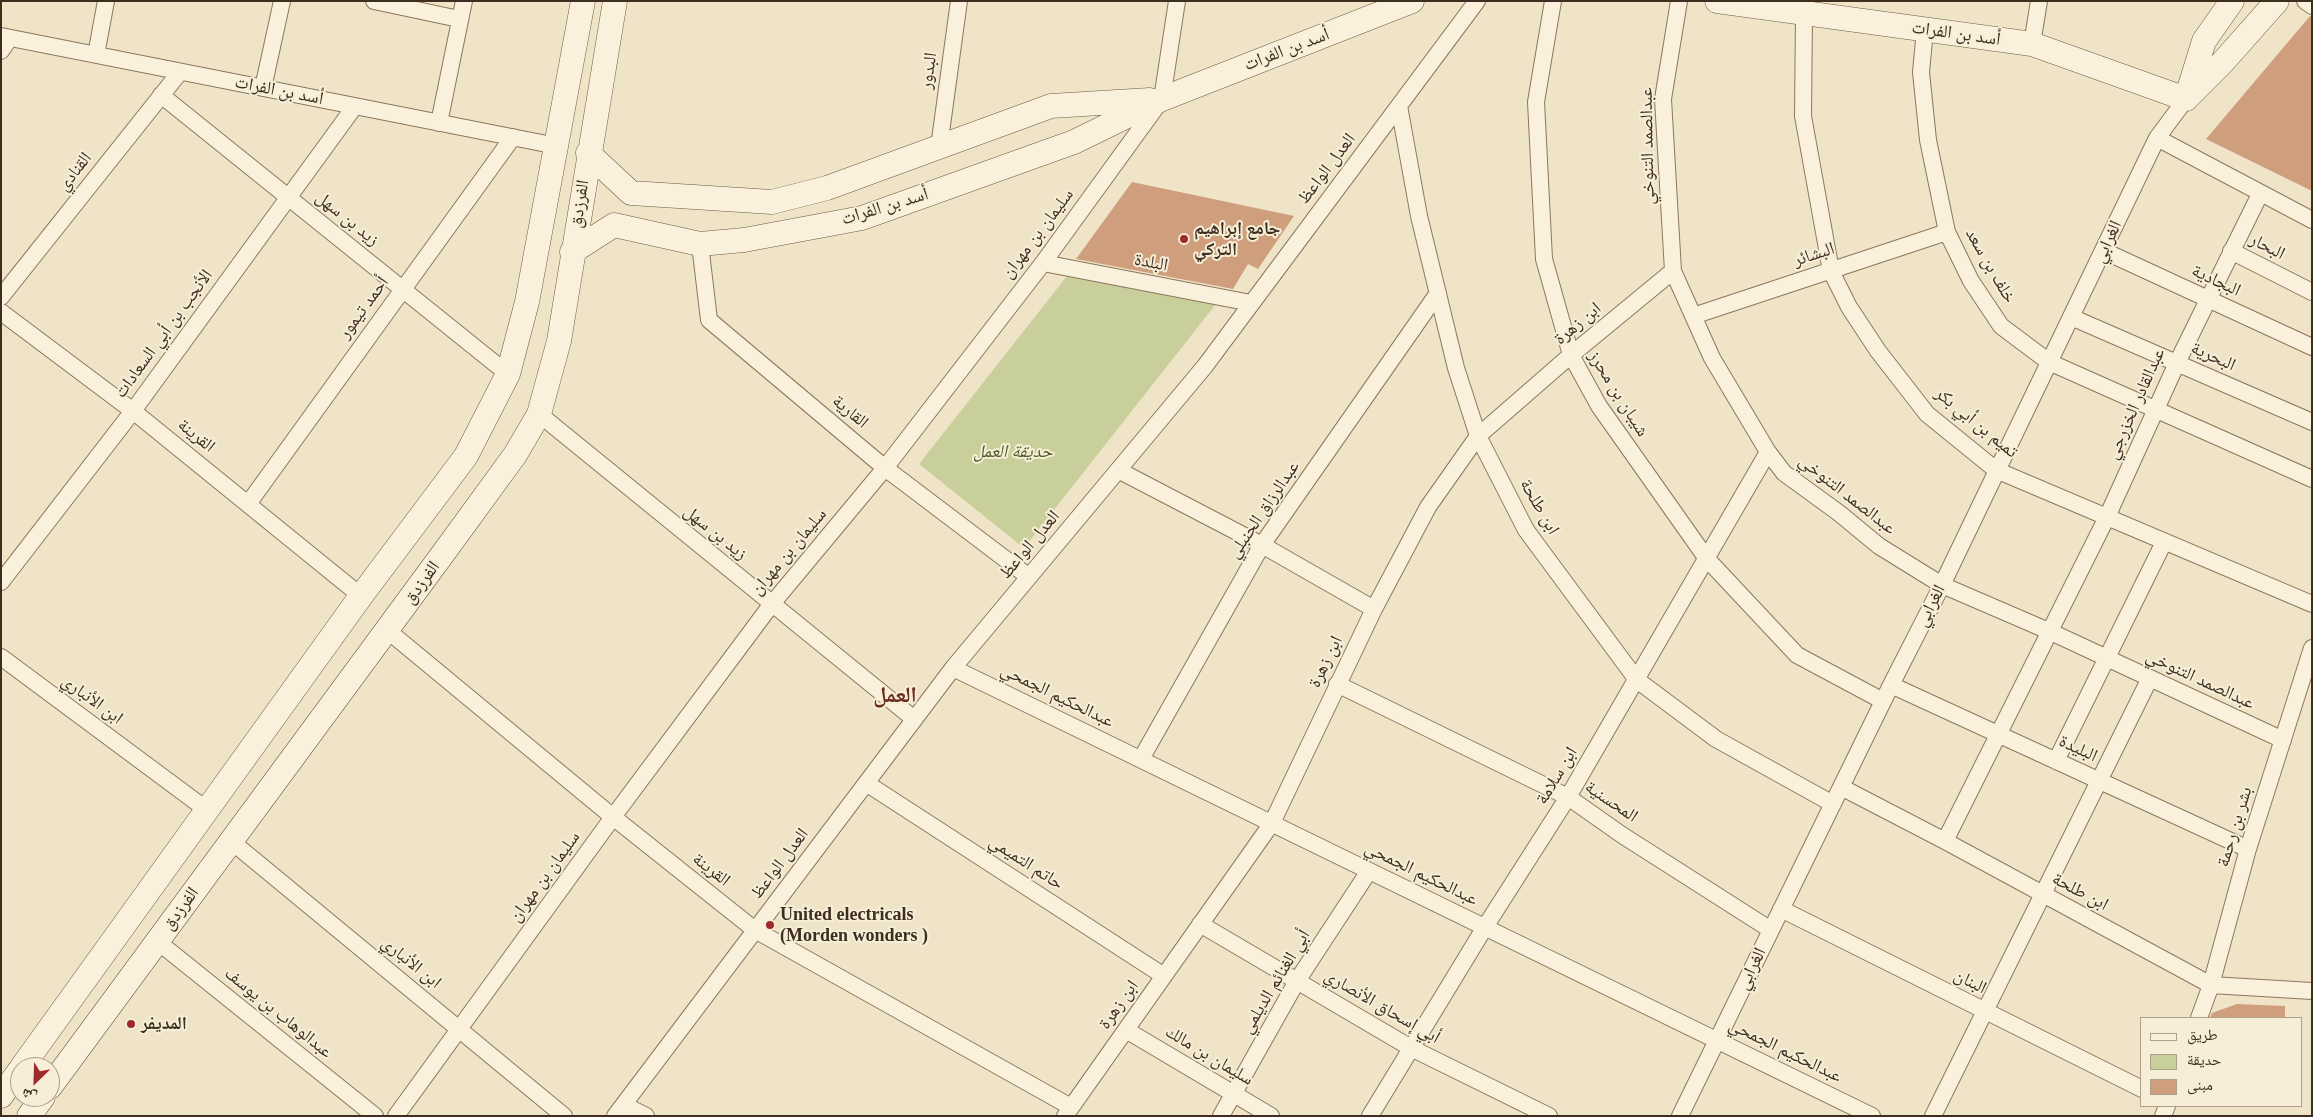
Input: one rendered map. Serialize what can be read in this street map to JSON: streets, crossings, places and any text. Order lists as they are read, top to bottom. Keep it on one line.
{"streets":{"main road":["أسد بن الفرات","الفرزدق","الغرابي"],"street":["البدور","عبدالصمد التنوخي","العدل الواعظ","القنادي","زيد بن سهل","سليمان بن مهران","البحار","البشائر","البلدة","خلف بن سعد","البجادية","أحمد تيمور","ابن زهرة","الأنجب بن أبي السعادات","البحرية","شيبان بن محرز","عبدالقادر الخزرجي","القارية","تميم بن أبي بكر","القرينة","ابن طلحة","عبدالرزاق الحنبلي","عبدالحكيم الجمحي","ابن الأنباري","البليدة","ابن سلامة","المحسنية","بشر بن رحمة","حاتم التميمي","أبي الغنائم الديلمي","البنان","أبي إسحاق الأنصاري","عبدالوهاب بن يوسف","سليمان بن مالك"]},"crossings":[["أسد بن الفرات","البدور"],["أسد بن الفرات","القنادي"],["أسد بن الفرات","الفرزدق"],["أسد بن الفرات","سليمان بن مهران"],["أسد بن الفرات","الغرابي"],["أسد بن الفرات","خلف بن سعد"],["أسد بن الفرات","أحمد تيمور"],["أسد بن الفرات","الأنجب بن أبي السعادات"],["أسد بن الفرات","القارية"],["أسد بن الفرات","تميم بن أبي بكر"],["عبدالصمد التنوخي","الغرابي"],["عبدالصمد التنوخي","البشائر"],["عبدالصمد التنوخي","ابن زهرة"],["عبدالصمد التنوخي","عبدالقادر الخزرجي"],["عبدالصمد التنوخي","ابن سلامة"],["عبدالصمد التنوخي","بشر بن رحمة"],["العدل الواعظ","زيد بن سهل"],["العدل الواعظ","البلدة"],["العدل الواعظ","القارية"],["العدل الواعظ","القرينة"],["العدل الواعظ","ابن طلحة"],["العدل الواعظ","عبدالحكيم الجمحي"],["العدل الواعظ","حاتم التميمي"],["القنادي","زيد بن سهل"],["الفرزدق","زيد بن سهل"],["الفرزدق","القرينة"],["الفرزدق","ابن الأنباري"],["الفرزدق","عبدالوهاب بن يوسف"],["زيد بن سهل","سليمان بن مهران"],["زيد بن سهل","أحمد تيمور"],["زيد بن سهل","الأنجب بن أبي السعادات"],["سليمان بن مهران","البلدة"],["سليمان بن مهران","القارية"],["سليمان بن مهران","القرينة"],["سليمان بن مهران","ابن الأنباري"],["الغرابي","خلف بن سعد"],["الغرابي","البجادية"],["الغرابي","البحرية"],["الغرابي","شيبان بن محرز"],["الغرابي","تميم بن أبي بكر"],["الغرابي","ابن طلحة"],["الغرابي","عبدالحكيم الجمحي"],["الغرابي","البليدة"],["الغرابي","المحسنية"],["الغرابي","البنان"],["البحار","عبدالقادر الخزرجي"],["البشائر","خلف بن سعد"],["البشائر","تميم بن أبي بكر"],["خلف بن سعد","عبدالقادر الخزرجي"],["البجادية","عبدالقادر الخزرجي"],["أحمد تيمور","القرينة"],["ابن زهرة","شيبان بن محرز"],["ابن زهرة","القرينة"],["ابن زهرة","ابن طلحة"],["ابن زهرة","عبدالحكيم الجمحي"],["ابن زهرة","المحسنية"],["ابن زهرة","حاتم التميمي"],["ابن زهرة","أبي إسحاق الأنصاري"],["ابن زهرة","سليمان بن مالك"],["الأنجب بن أبي السعادات","القرينة"],["البحرية","عبدالقادر الخزرجي"],["شيبان بن محرز","ابن سلامة"],["عبدالقادر الخزرجي","تميم بن أبي بكر"],["عبدالقادر الخزرجي","ابن طلحة"],["عبدالقادر الخزرجي","البليدة"],["ابن طلحة","عبدالرزاق الحنبلي"],["ابن طلحة","ابن سلامة"],["ابن طلحة","بشر بن رحمة"],["عبدالرزاق الحنبلي","عبدالحكيم الجمحي"],["عبدالحكيم الجمحي","ابن سلامة"],["عبدالحكيم الجمحي","أبي الغنائم الديلمي"],["البليدة","بشر بن رحمة"],["ابن سلامة","المحسنية"],["ابن سلامة","أبي إسحاق الأنصاري"],["أبي الغنائم الديلمي","أبي إسحاق الأنصاري"],["أبي الغنائم الديلمي","سليمان بن مالك"]],"districts":["العمل"],"parks":["حديقة العمل"],"places":["جامع إبراهيم التركي","United electricals (Morden wonders )","المديفر"],"legend":["طريق","حديقة","مبنى"],"north":"bottom left"}
